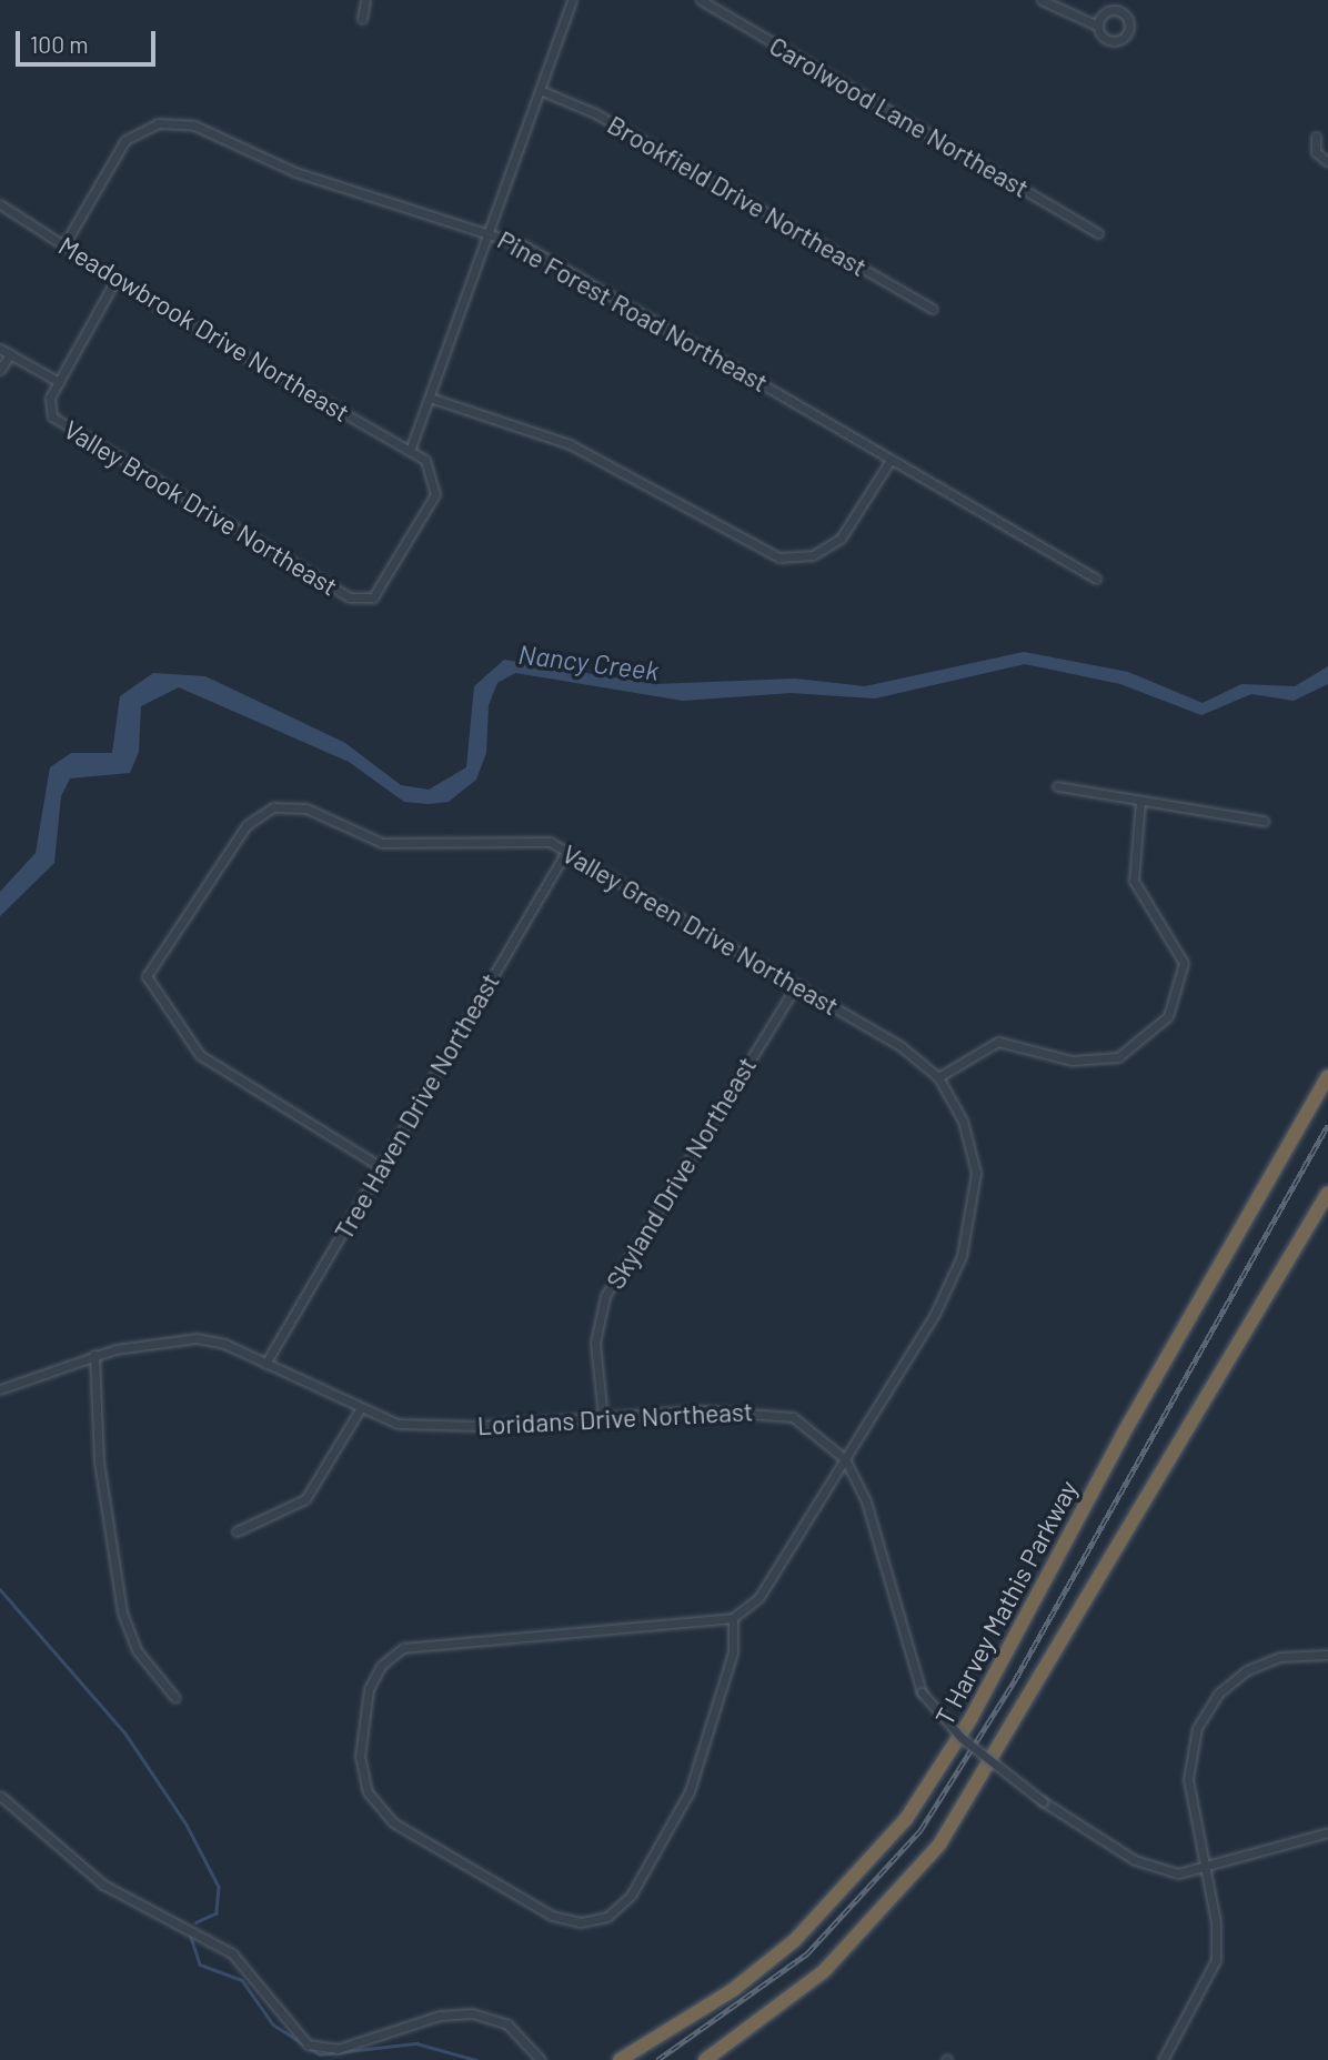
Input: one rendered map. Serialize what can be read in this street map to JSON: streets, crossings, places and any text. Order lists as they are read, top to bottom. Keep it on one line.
{"streets":{"highway":["T Harvey Mathis Parkway"],"street":["Carolwood Lane Northeast","Brookfield Drive Northeast","Pine Forest Road Northeast","Meadowbrook Drive Northeast","Valley Brook Drive Northeast","Valley Green Drive Northeast","Tree Haven Drive Northeast","Skyland Drive Northeast","Loridans Drive Northeast"]},"crossings":[["Pine Forest Road Northeast","Meadowbrook Drive Northeast"],["Meadowbrook Drive Northeast","Valley Brook Drive Northeast"],["Valley Green Drive Northeast","Tree Haven Drive Northeast"],["Valley Green Drive Northeast","Skyland Drive Northeast"],["Valley Green Drive Northeast","Loridans Drive Northeast"],["Tree Haven Drive Northeast","Loridans Drive Northeast"],["Skyland Drive Northeast","Loridans Drive Northeast"]],"water":["Nancy Creek"],"scale_bar":"100 m"}
